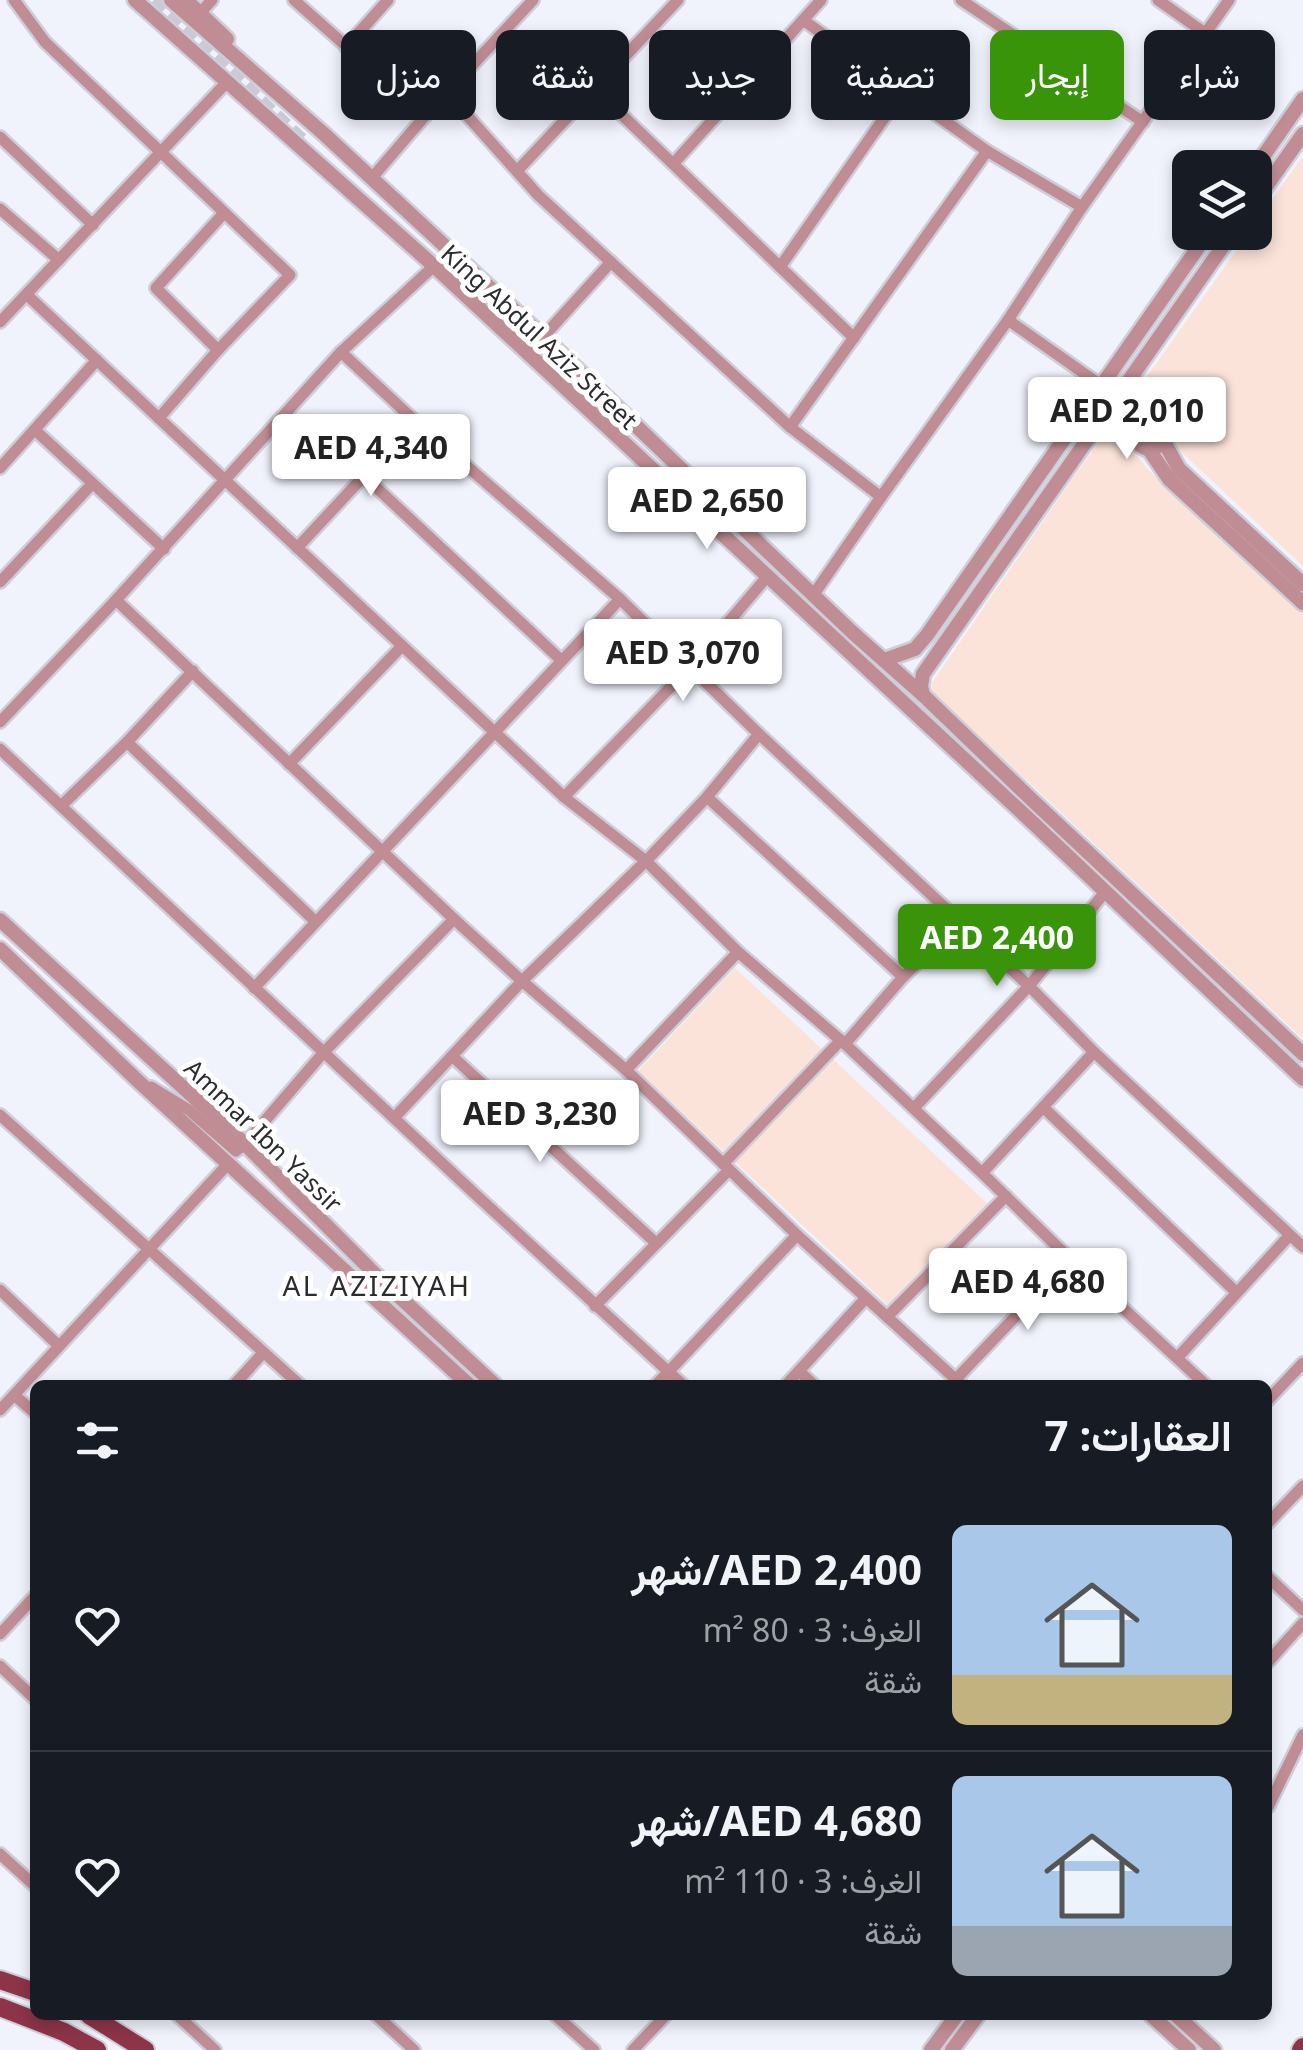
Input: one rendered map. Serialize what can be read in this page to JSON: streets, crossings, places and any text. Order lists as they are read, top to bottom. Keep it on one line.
{"streets":{"street":["King Abdul Aziz Street","Ammar Ibn Yassir"]},"districts":["AL AZIZIYAH"],"page":{"chip":["شراء","إيجار","تصفية","جديد","شقة","منزل"],"price":["AED 2,010","AED 4,340","AED 2,650","AED 3,070","AED 2,400","AED 3,230","AED 4,680"],"heading":"العقارات: 7","list":[{"name":"AED 2,400/شهر","note":"الغرف: 3 · 80 m² · شقة"},{"name":"AED 4,680/شهر","note":"الغرف: 3 · 110 m² · شقة"}]}}
